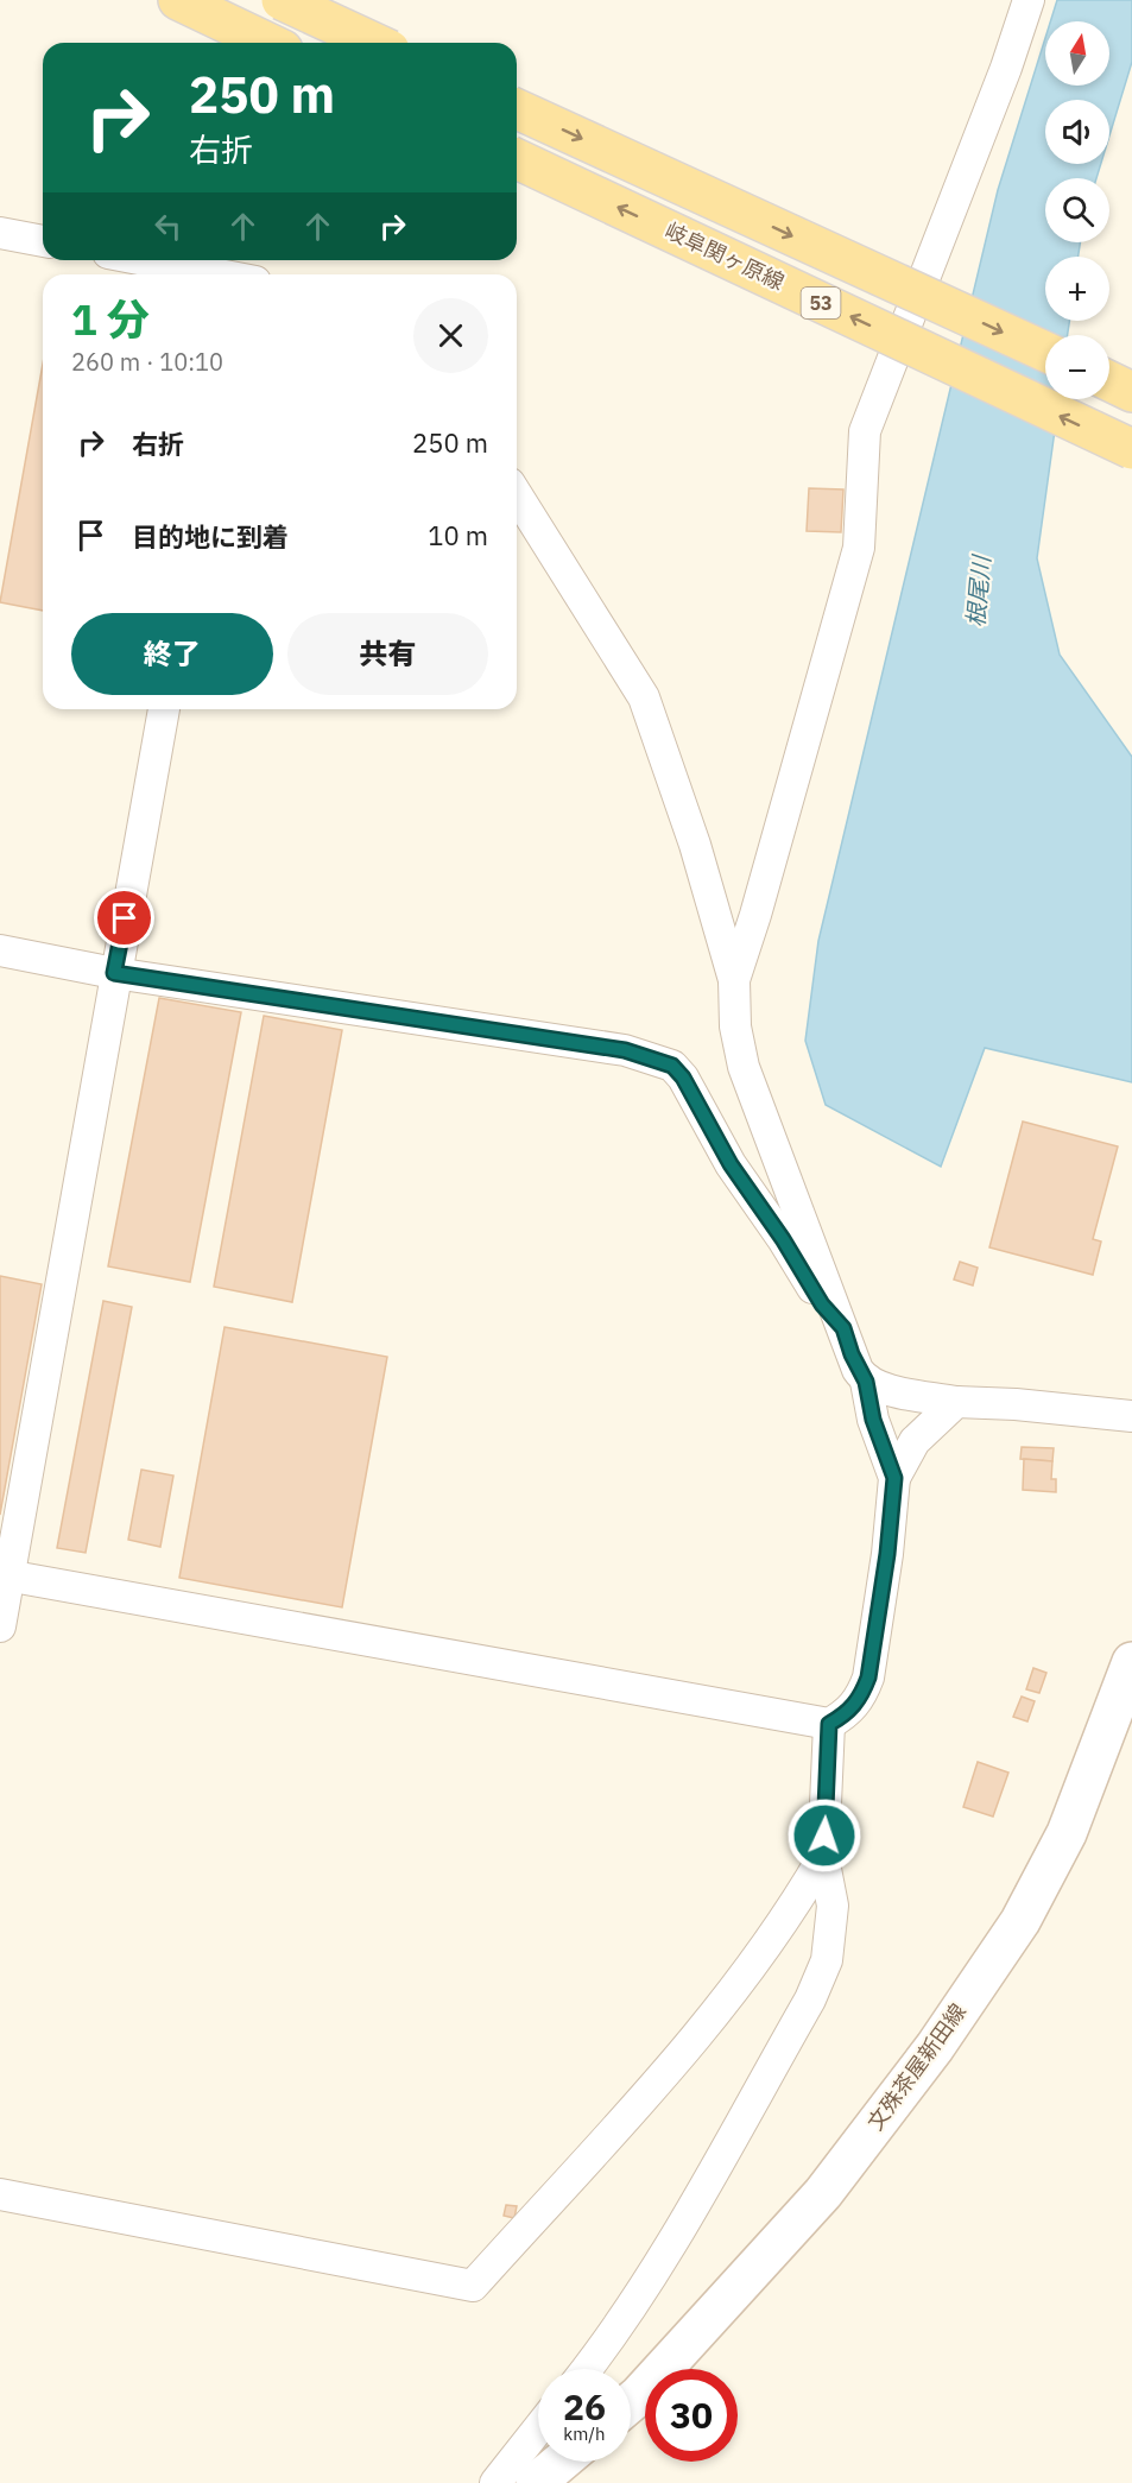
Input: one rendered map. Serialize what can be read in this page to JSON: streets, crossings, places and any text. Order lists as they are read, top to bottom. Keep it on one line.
{"streets":{"main road":["岐阜関ヶ原線","53","文殊茶屋新田線"]},"water":["根尾川"],"north":"top","page":{"map_buttons":["+","−"],"turn":["250 m","右折"],"heading":["1 分","260 m · 10:10"],"list":[{"name":"右折","value":"250 m"},{"name":"目的地に到着","value":"10 m"}],"buttons":["終了","共有"],"speed":"26 km/h","limit":"30"}}
